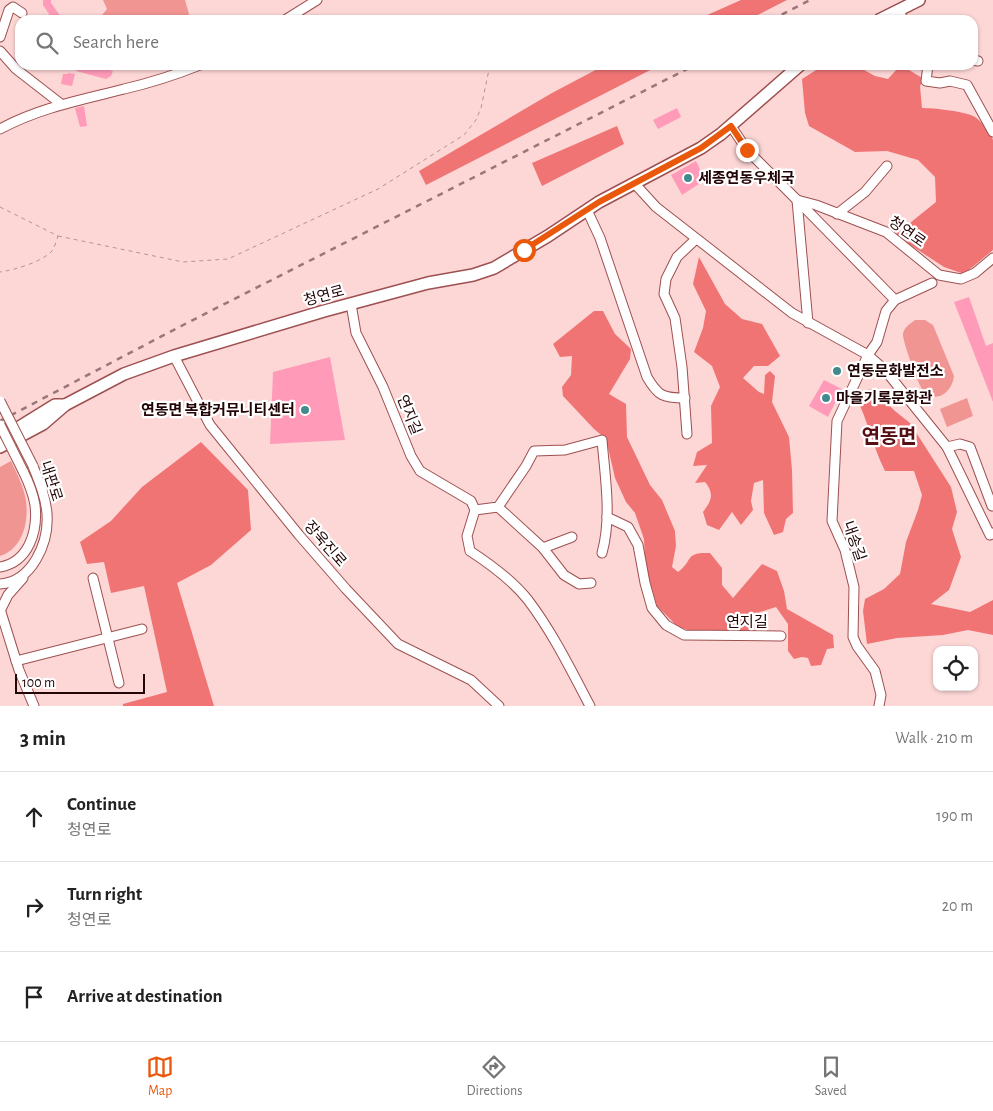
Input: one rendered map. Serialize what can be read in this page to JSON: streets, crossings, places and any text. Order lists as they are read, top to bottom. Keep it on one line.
{"streets":{"main road":["청연로"],"street":["연지길","내판로","내송길","장욱진로"]},"crossings":[["청연로","연지길"],["청연로","장욱진로"]],"districts":["연동면"],"places":["세종연동우체국","연동문화발전소","마을기록문화관","연동면 복합커뮤니티센터"],"scale_bar":"100 m","page":{"search":"Search here","scale":"100 m","heading":["3 min","Walk · 210 m"],"list":[["Continue","청연로","190 m"],["Turn right","청연로","20 m"],"Arrive at destination"],"nav":["Map","Directions","Saved"]}}
